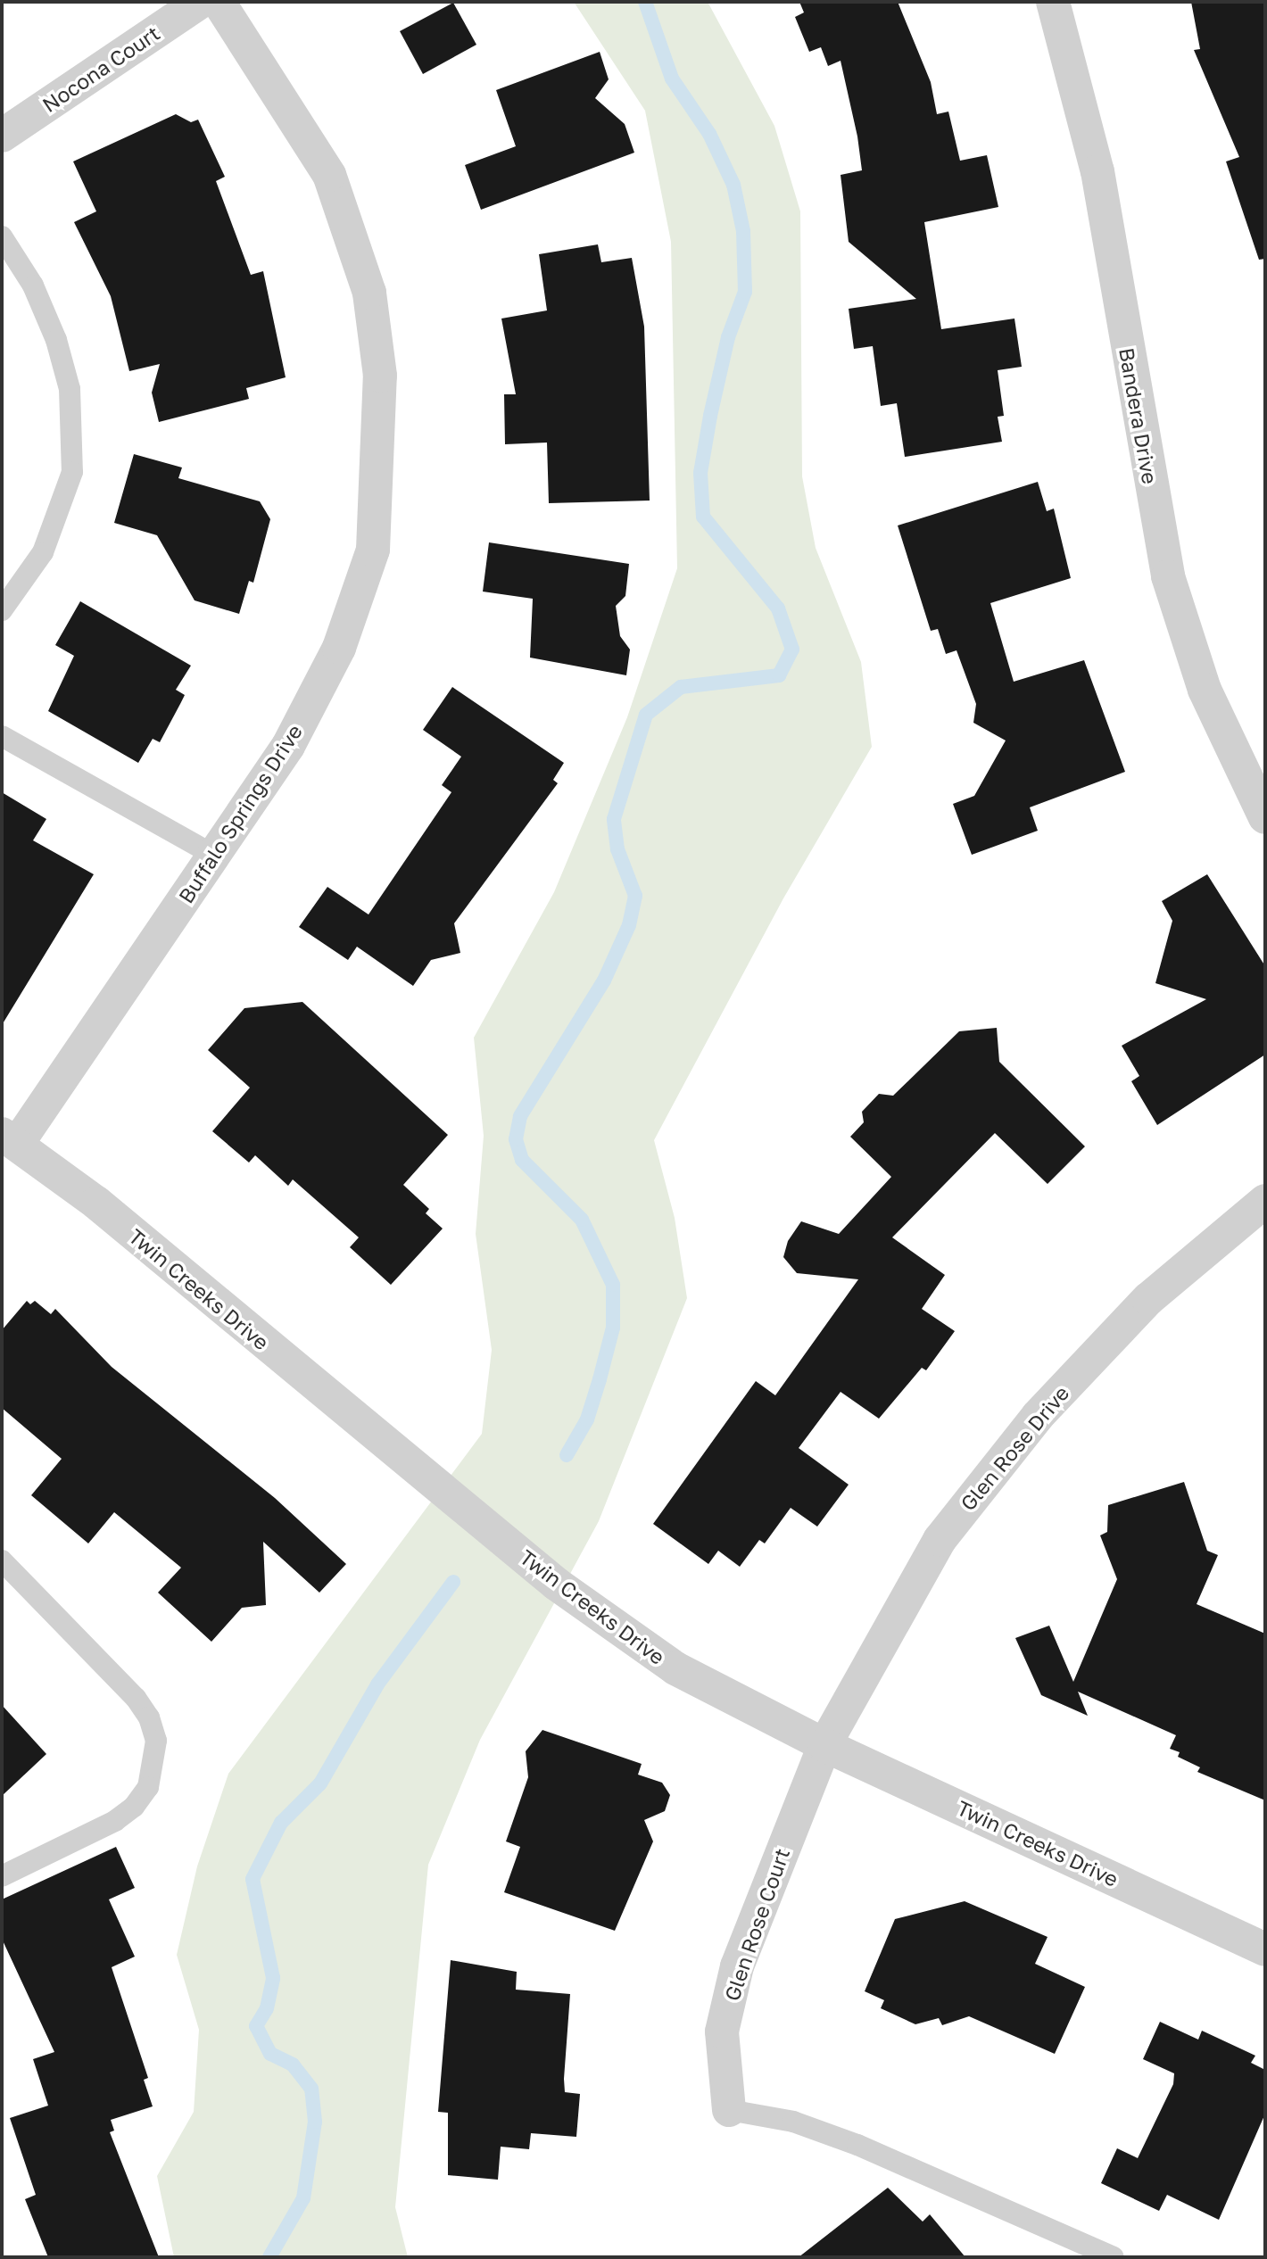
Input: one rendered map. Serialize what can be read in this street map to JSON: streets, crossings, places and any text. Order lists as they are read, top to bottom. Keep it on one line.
{"streets":{"street":["Nocona Court","Bandera Drive","Buffalo Springs Drive","Twin Creeks Drive","Glen Rose Drive","Glen Rose Court"]},"crossings":[["Buffalo Springs Drive","Twin Creeks Drive"],["Twin Creeks Drive","Glen Rose Drive"],["Twin Creeks Drive","Glen Rose Court"],["Glen Rose Drive","Glen Rose Court"]]}
